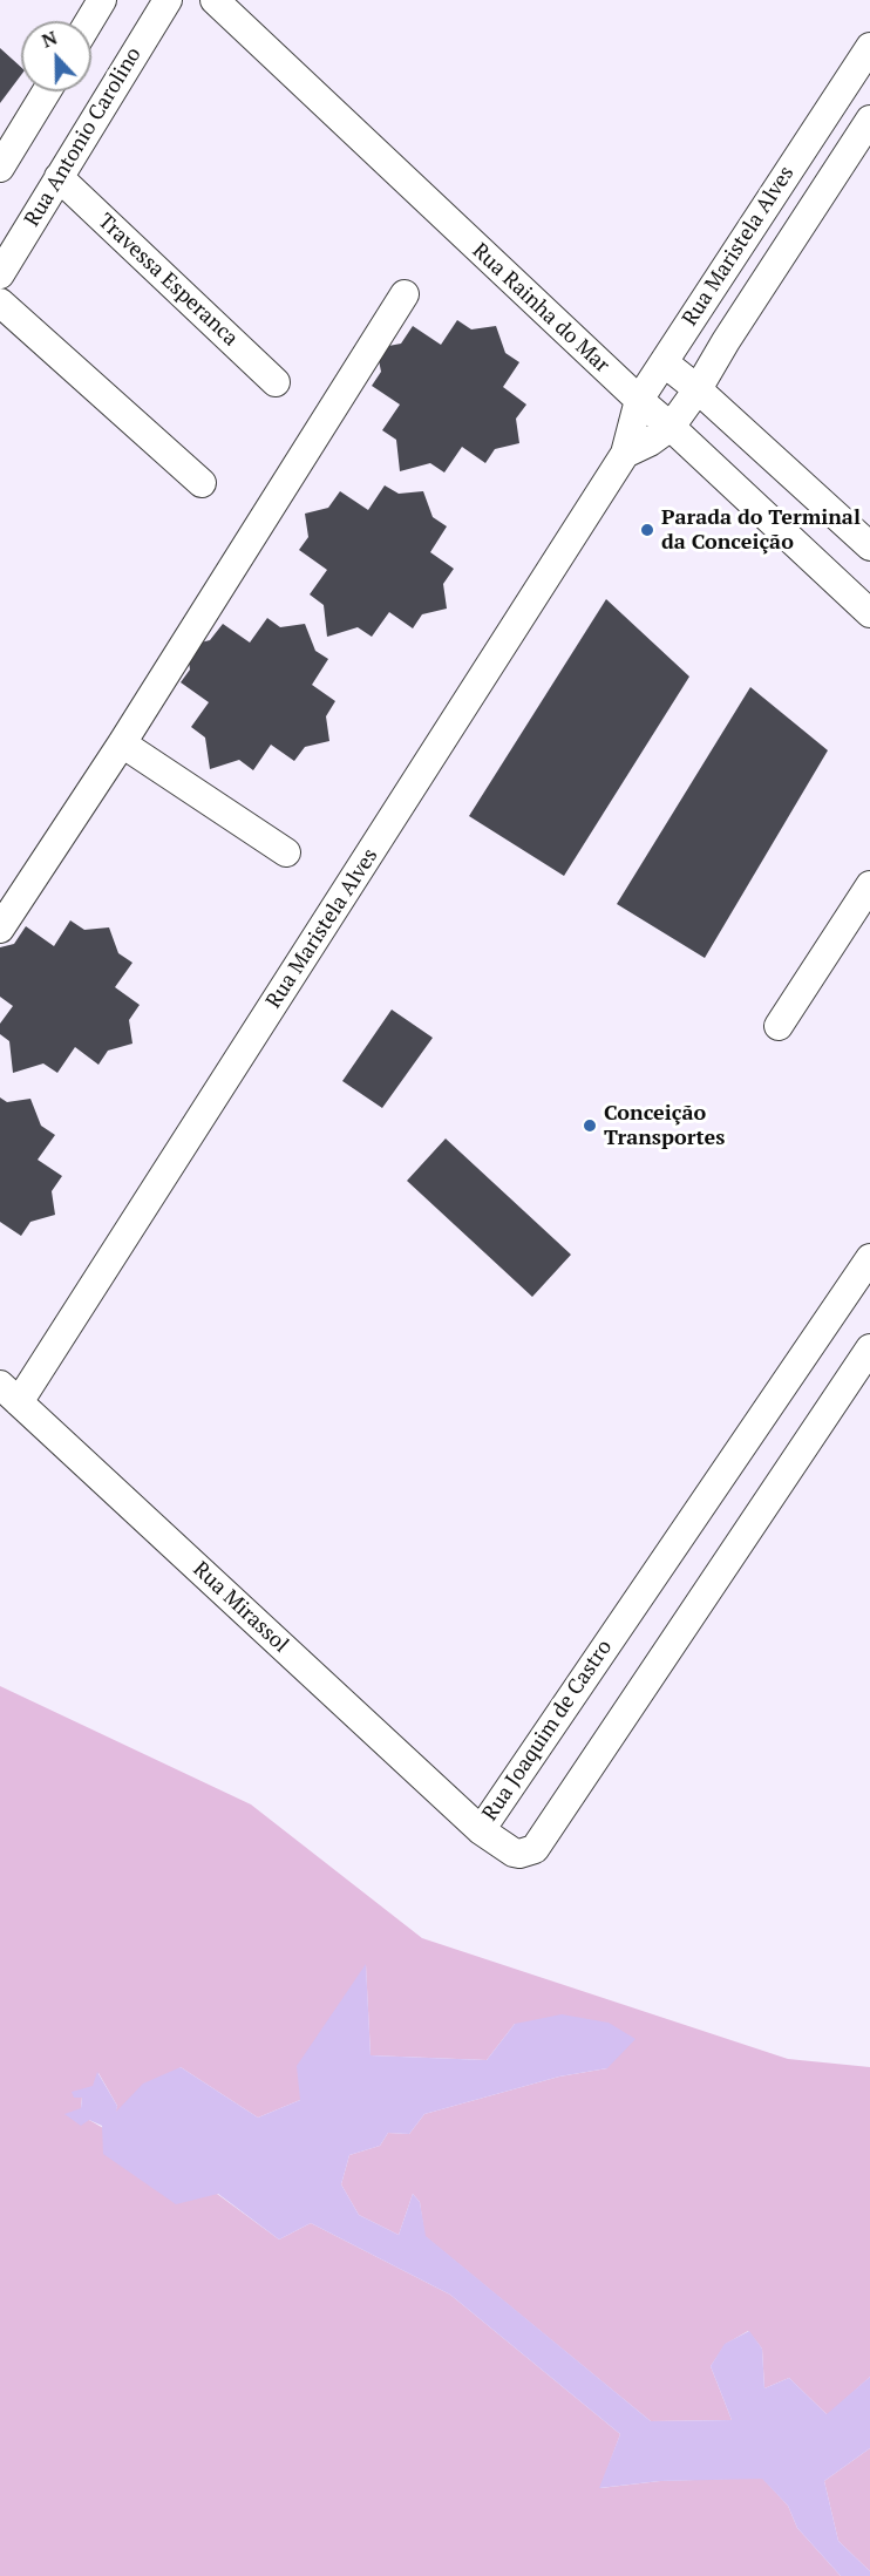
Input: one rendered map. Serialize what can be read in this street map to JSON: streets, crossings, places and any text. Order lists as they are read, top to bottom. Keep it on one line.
{"streets":{"street":["Rua Antonio Carolino","Rua Maristela Alves","Travessa Esperanca","Rua Rainha do Mar","Rua Mirassol","Rua Joaquim de Castro"]},"crossings":[["Rua Antonio Carolino","Travessa Esperanca"],["Rua Maristela Alves","Rua Rainha do Mar"],["Rua Maristela Alves","Rua Mirassol"],["Rua Mirassol","Rua Joaquim de Castro"]],"places":["Parada do Terminal da Conceição","Conceição Transportes"],"north":"top"}
